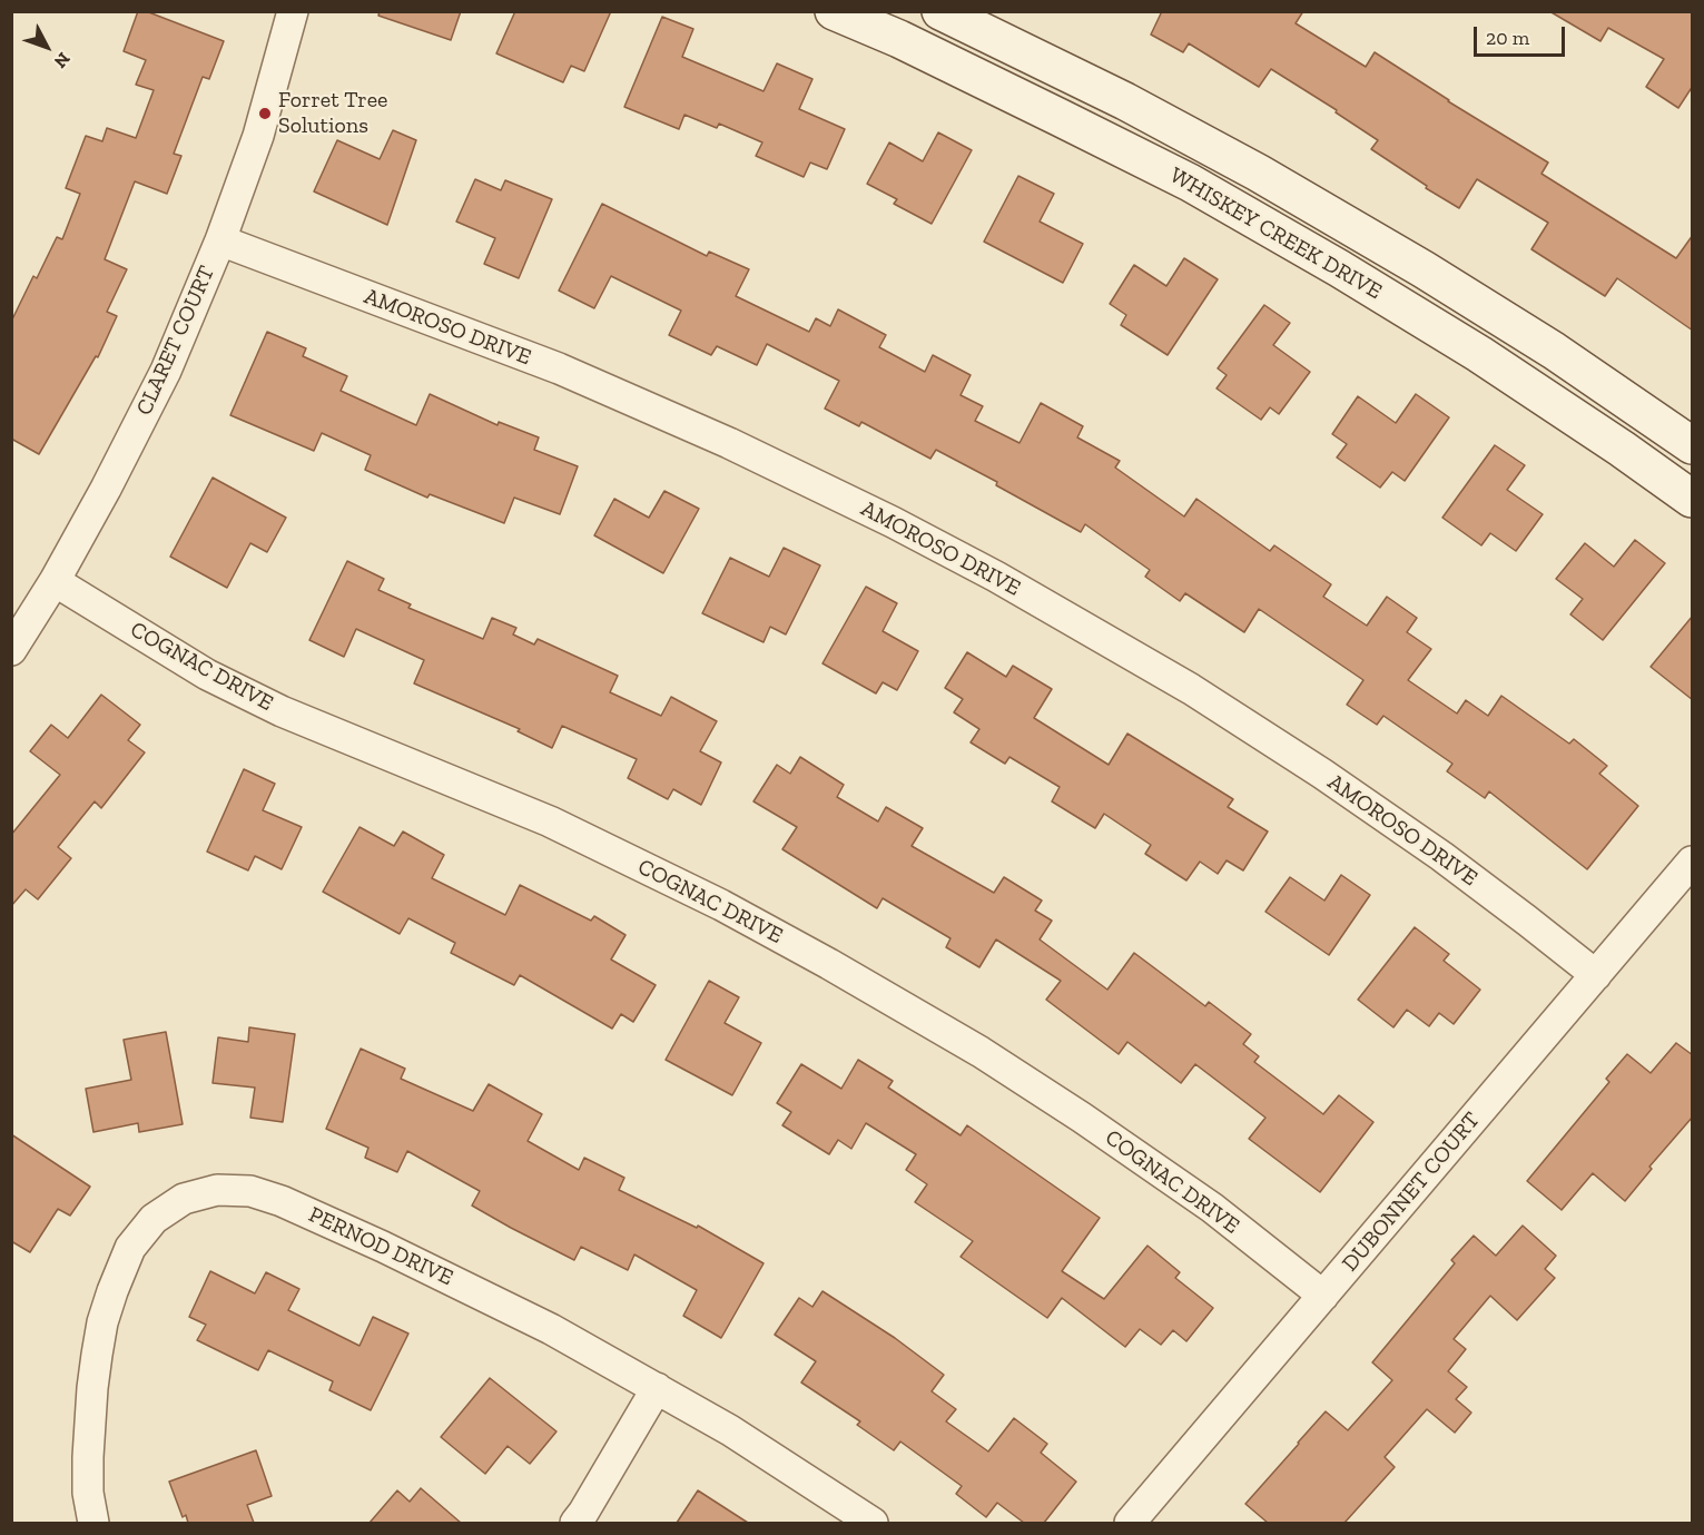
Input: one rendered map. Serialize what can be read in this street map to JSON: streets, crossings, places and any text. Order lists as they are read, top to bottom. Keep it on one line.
{"streets":{"street":["WHISKEY CREEK DRIVE","AMOROSO DRIVE","CLARET COURT","COGNAC DRIVE","DUBONNET COURT","PERNOD DRIVE"]},"crossings":[["AMOROSO DRIVE","CLARET COURT"],["AMOROSO DRIVE","DUBONNET COURT"],["CLARET COURT","COGNAC DRIVE"],["COGNAC DRIVE","DUBONNET COURT"]],"places":["Forret Tree Solutions"],"scale_bar":"20 m","north":"bottom right"}
